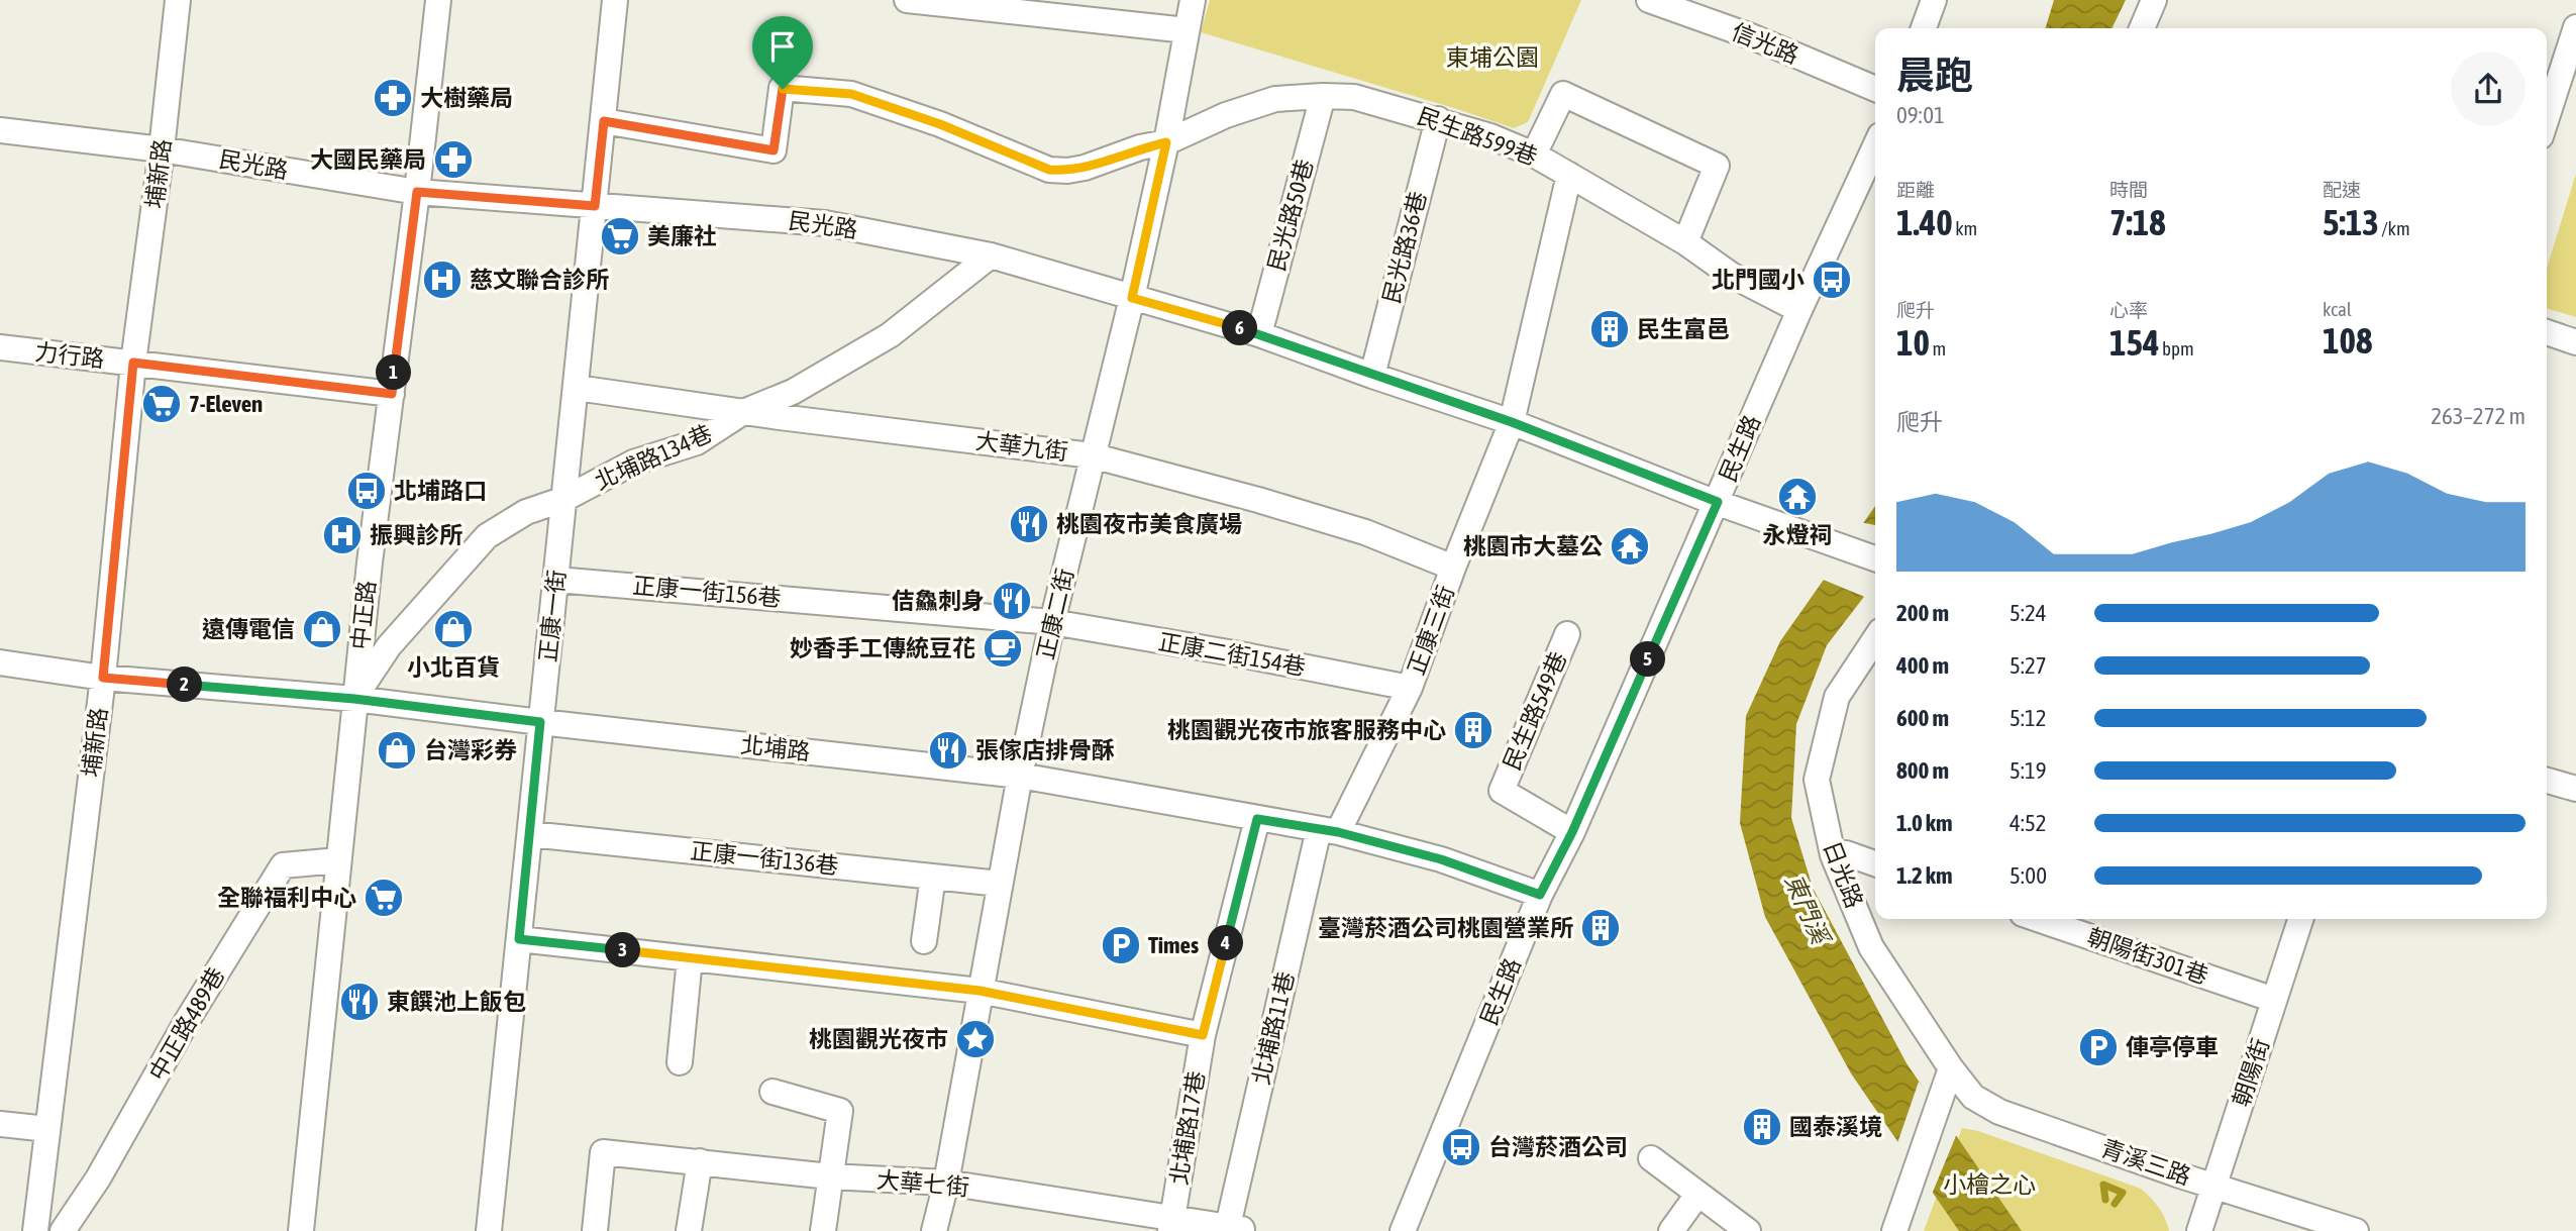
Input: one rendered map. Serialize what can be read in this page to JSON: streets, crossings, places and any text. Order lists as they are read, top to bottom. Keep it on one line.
{"streets":{"street":["信光路","民生路599巷","民光路","埔新路","民光路50巷","民光路36巷","力行路","大華九街","民生路","北埔路134巷","正康一街156巷","正康二街","中正路","正康一街","正康三街","正康二街154巷","民生路549巷","北埔路","正康一街136巷","日光路","朝陽街301巷","中正路489巷","北埔路11巷","朝陽街","北埔路17巷","青溪三路","大華七街"]},"crossings":[["民生路599巷","民光路50巷"],["民生路599巷","民光路36巷"],["民生路599巷","民生路"],["民生路599巷","正康二街"],["民生路599巷","正康一街"],["民生路599巷","正康三街"],["民光路","埔新路"],["民光路","民光路50巷"],["民光路","民光路36巷"],["民光路","民生路"],["民光路","北埔路134巷"],["民光路","正康二街"],["民光路","中正路"],["民光路","正康一街"],["民光路","正康三街"],["埔新路","力行路"],["埔新路","北埔路"],["力行路","中正路"],["大華九街","北埔路134巷"],["大華九街","正康二街"],["大華九街","正康一街"],["大華九街","正康三街"],["民生路","民生路549巷"],["民生路","北埔路"],["北埔路134巷","中正路"],["北埔路134巷","正康一街"],["北埔路134巷","北埔路"],["正康一街156巷","正康二街"],["正康一街156巷","正康一街"],["正康一街156巷","正康二街154巷"],["正康二街","正康二街154巷"],["正康二街","北埔路"],["正康二街","正康一街136巷"],["正康二街","大華七街"],["中正路","北埔路"],["中正路","中正路489巷"],["正康一街","北埔路"],["正康一街","正康一街136巷"],["正康三街","正康二街154巷"],["正康三街","北埔路"],["正康三街","北埔路11巷"],["北埔路","北埔路11巷"],["北埔路","北埔路17巷"],["日光路","青溪三路"],["朝陽街301巷","朝陽街"],["北埔路11巷","大華七街"],["朝陽街","青溪三路"],["北埔路17巷","大華七街"]],"water":["東門溪"],"parks":["東埔公園","小檜之心"],"places":{"pharmacy":["大樹藥局","大國民藥局"],"supermarket":["美廉社","7-Eleven","全聯福利中心"],"hospital":["慈文聯合診所","振興診所"],"bus stop":["北門國小","北埔路口","台灣菸酒公司"],"building":["民生富邑","桃園觀光夜市旅客服務中心","臺灣菸酒公司桃園營業所","國泰溪境"],"temple":["永燈祠","桃園市大墓公"],"restaurant":["桃園夜市美食廣場","佶鱻刺身","張傢店排骨酥","東饌池上飯包"],"shop":["遠傳電信","小北百貨","台灣彩券"],"cafe":["妙香手工傳統豆花"],"parking":["Times","俥亭停車"],"place":["桃園觀光夜市"]},"page":{"heading":["晨跑","09:01"],"stats":[["距離","1.40 km"],["時間","7:18"],["配速","5:13 /km"],["爬升","10 m"],["心率","154 bpm"],["kcal","108"]],"pins":["6","1","5","2","4","3"],"chart":["爬升","263–272 m"],"list":[{"name":"200 m","note":"5:24"},{"name":"400 m","note":"5:27"},{"name":"600 m","note":"5:12"},{"name":"800 m","note":"5:19"},{"name":"1.0 km","note":"4:52"},{"name":"1.2 km","note":"5:00"}]}}
